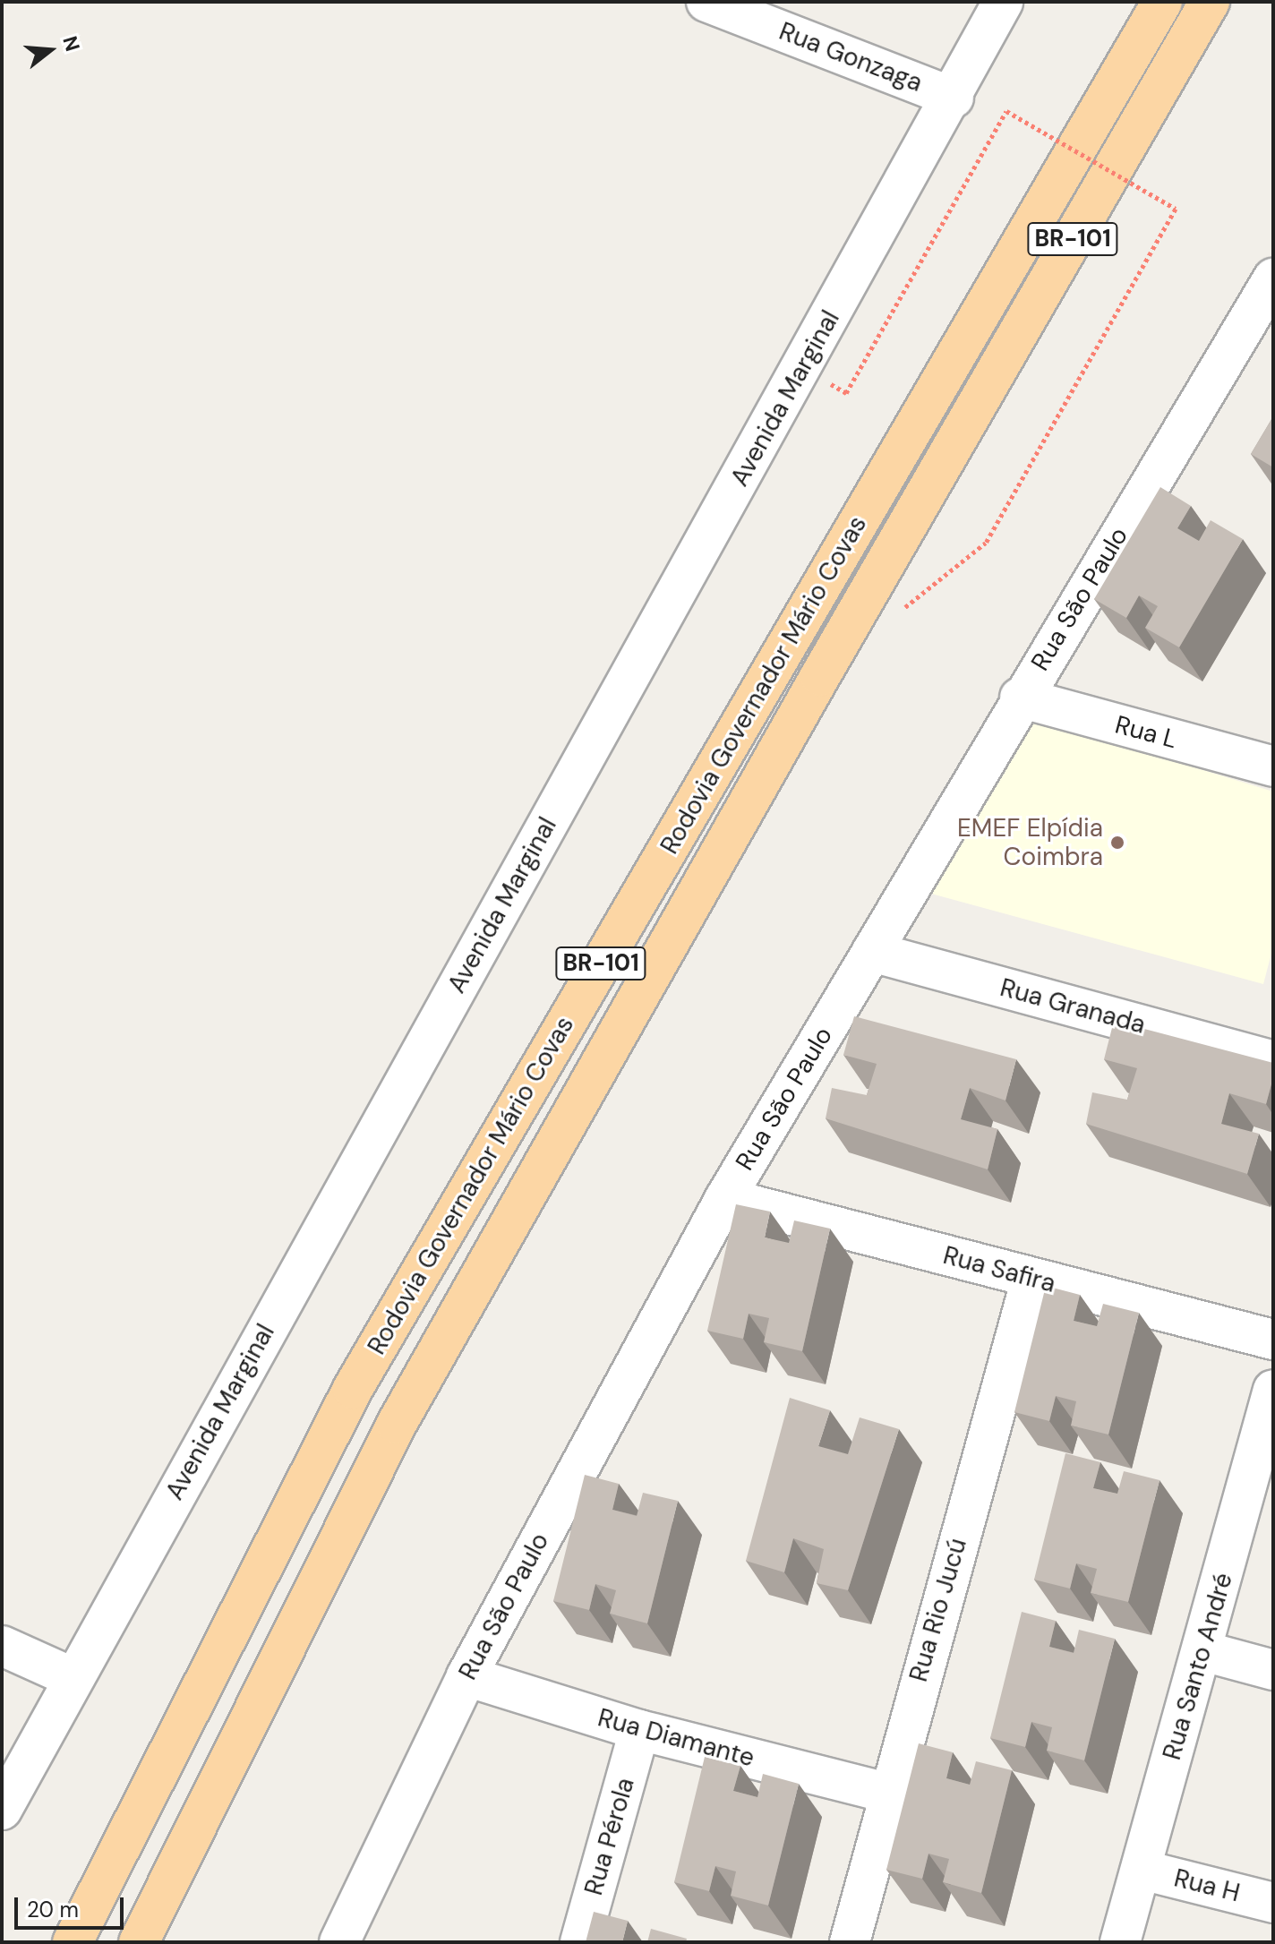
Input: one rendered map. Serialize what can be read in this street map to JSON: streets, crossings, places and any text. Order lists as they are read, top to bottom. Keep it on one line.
{"streets":{"main road":["BR-101","Rodovia Governador Mário Covas"],"street":["Rua Gonzaga","Avenida Marginal","Rua São Paulo","Rua L","Rua Granada","Rua Safira","Rua Rio Jucú","Rua Santo André","Rua Diamante","Rua Pérola","Rua H"]},"crossings":[["Rua Gonzaga","Avenida Marginal"],["Rua São Paulo","Rua L"],["Rua São Paulo","Rua Granada"],["Rua São Paulo","Rua Safira"],["Rua São Paulo","Rua Diamante"],["Rua Safira","Rua Rio Jucú"],["Rua Rio Jucú","Rua Diamante"],["Rua Santo André","Rua H"],["Rua Diamante","Rua Pérola"]],"places":["EMEF Elpídia Coimbra"],"scale_bar":"20 m","north":"right"}
